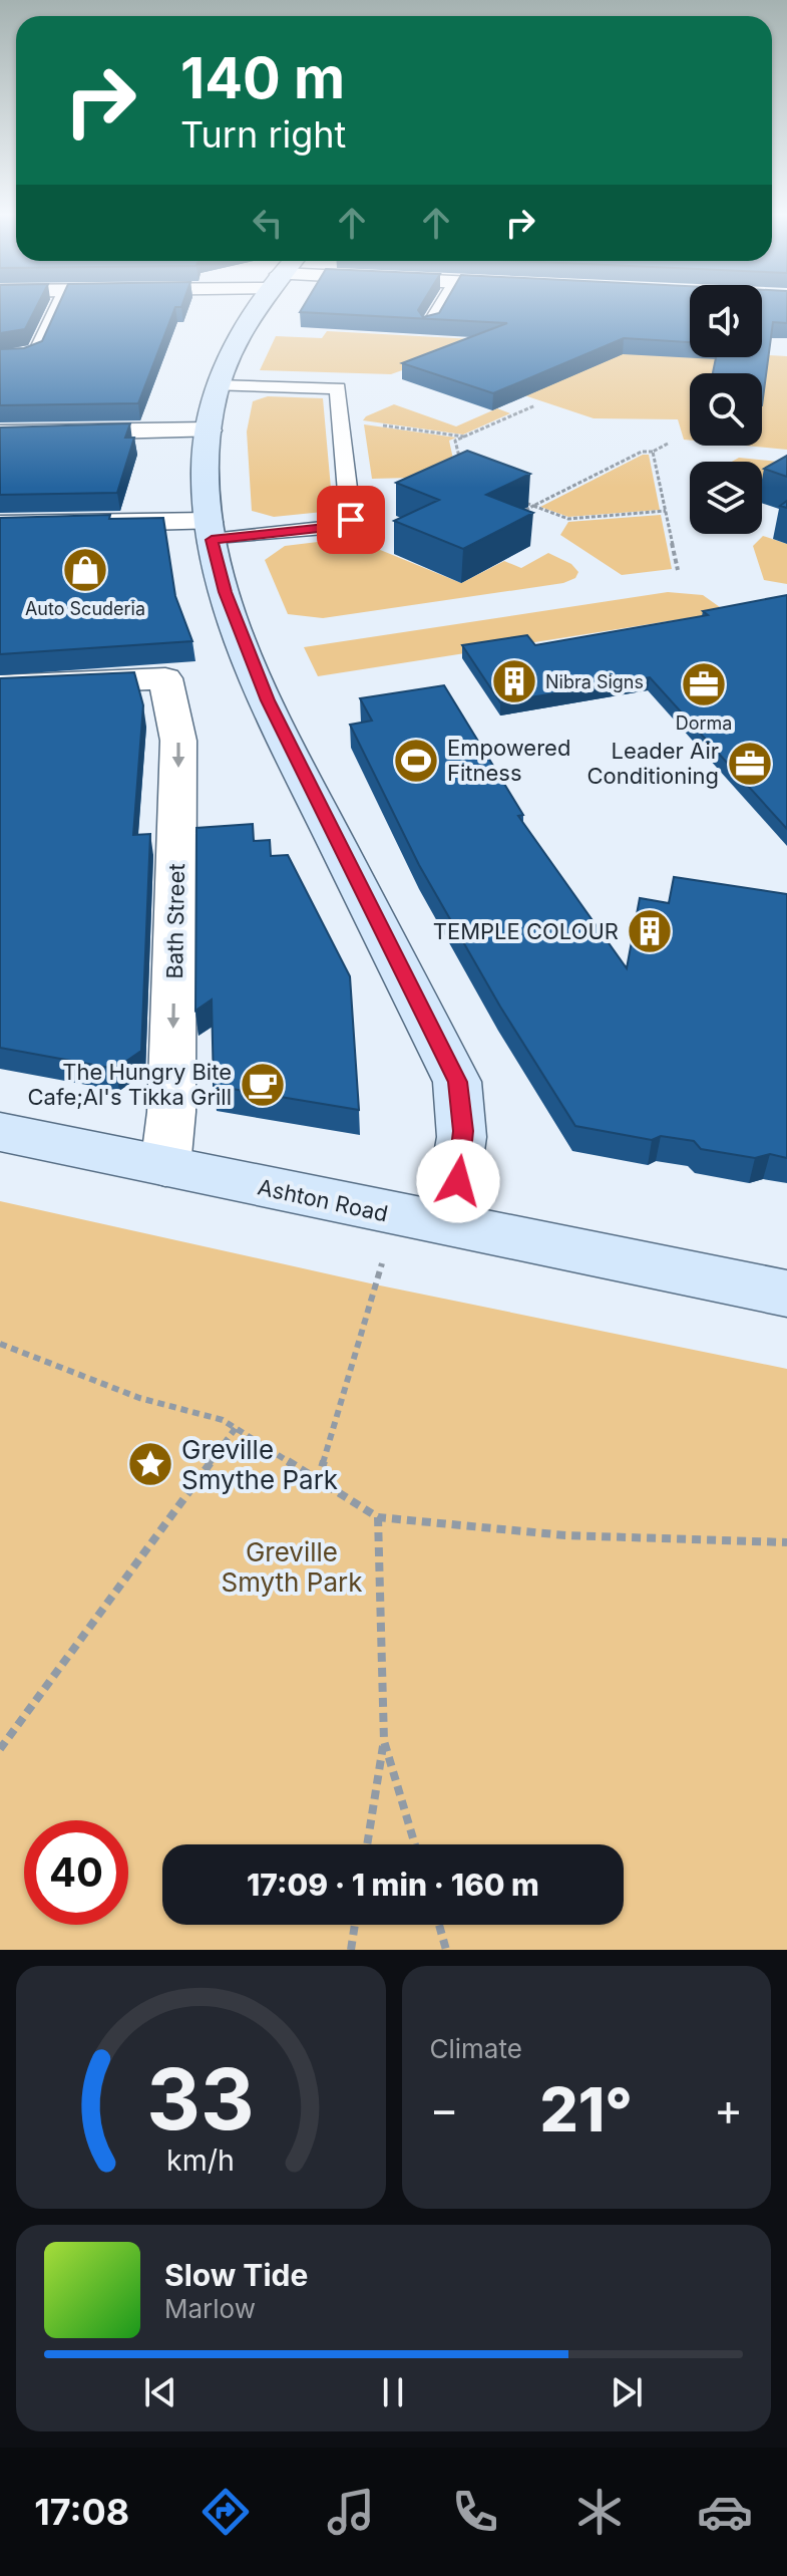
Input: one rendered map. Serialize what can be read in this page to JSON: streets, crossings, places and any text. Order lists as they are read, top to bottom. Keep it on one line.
{"streets":{"street":["Bath Street","Ashton Road"]},"crossings":[["Bath Street","Ashton Road"]],"parks":["Greville Smyth Park"],"places":{"shop":["Auto Scuderia"],"building":["Nibra Signs","TEMPLE COLOUR"],"office":["Dorma","Leader Air Conditioning"],"sports":["Empowered Fitness"],"cafe":["The Hungry Bite Cafe;Al's Tikka Grill"],"place":["Greville Smythe Park"]},"page":{"turn":["140 m","Turn right"],"limit":"40","trip":"17:09 · 1 min · 160 m","tile":"Climate","heat":["−","21°","+"],"song":["Slow Tide","Marlow"],"tabs":"17:08","gauge":["33","km/h"]}}
